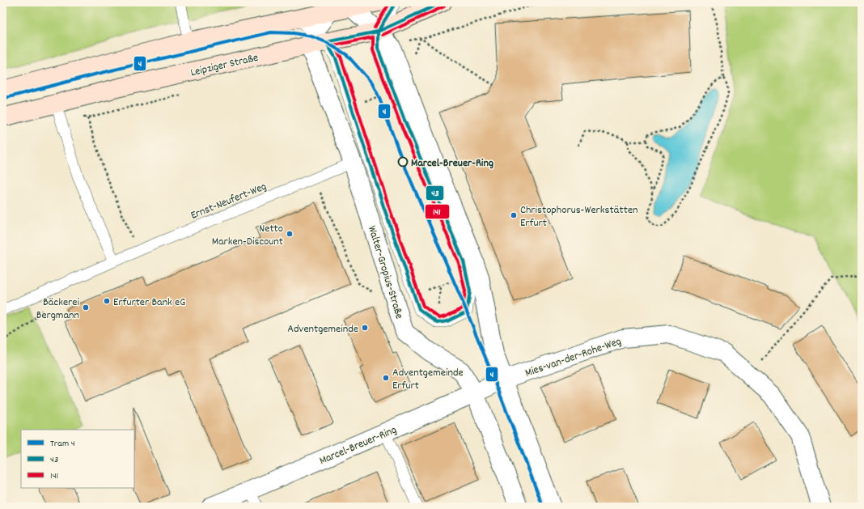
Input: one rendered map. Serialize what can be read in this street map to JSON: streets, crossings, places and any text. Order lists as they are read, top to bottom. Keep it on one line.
{"streets":{"main road":["Leipziger Straße"],"street":["Walter-Gropius-Straße","Mies-van-der-Rohe-Weg","Marcel-Breuer-Ring"],"lane":["Ernst-Neufert-Weg"]},"crossings":[["Leipziger Straße","Walter-Gropius-Straße"],["Ernst-Neufert-Weg","Walter-Gropius-Straße"],["Walter-Gropius-Straße","Marcel-Breuer-Ring"],["Mies-van-der-Rohe-Weg","Marcel-Breuer-Ring"]],"places":["Marcel-Breuer-Ring","Christophorus-Werkstätten Erfurt","Netto Marken-Discount","Erfurter Bank eG","Bäckerei Bergmann","Adventgemeinde","Adventgemeinde Erfurt"],"lines":["transit line 43","transit line 141","tram line 4"],"legend":["Tram 4","43","141"]}
